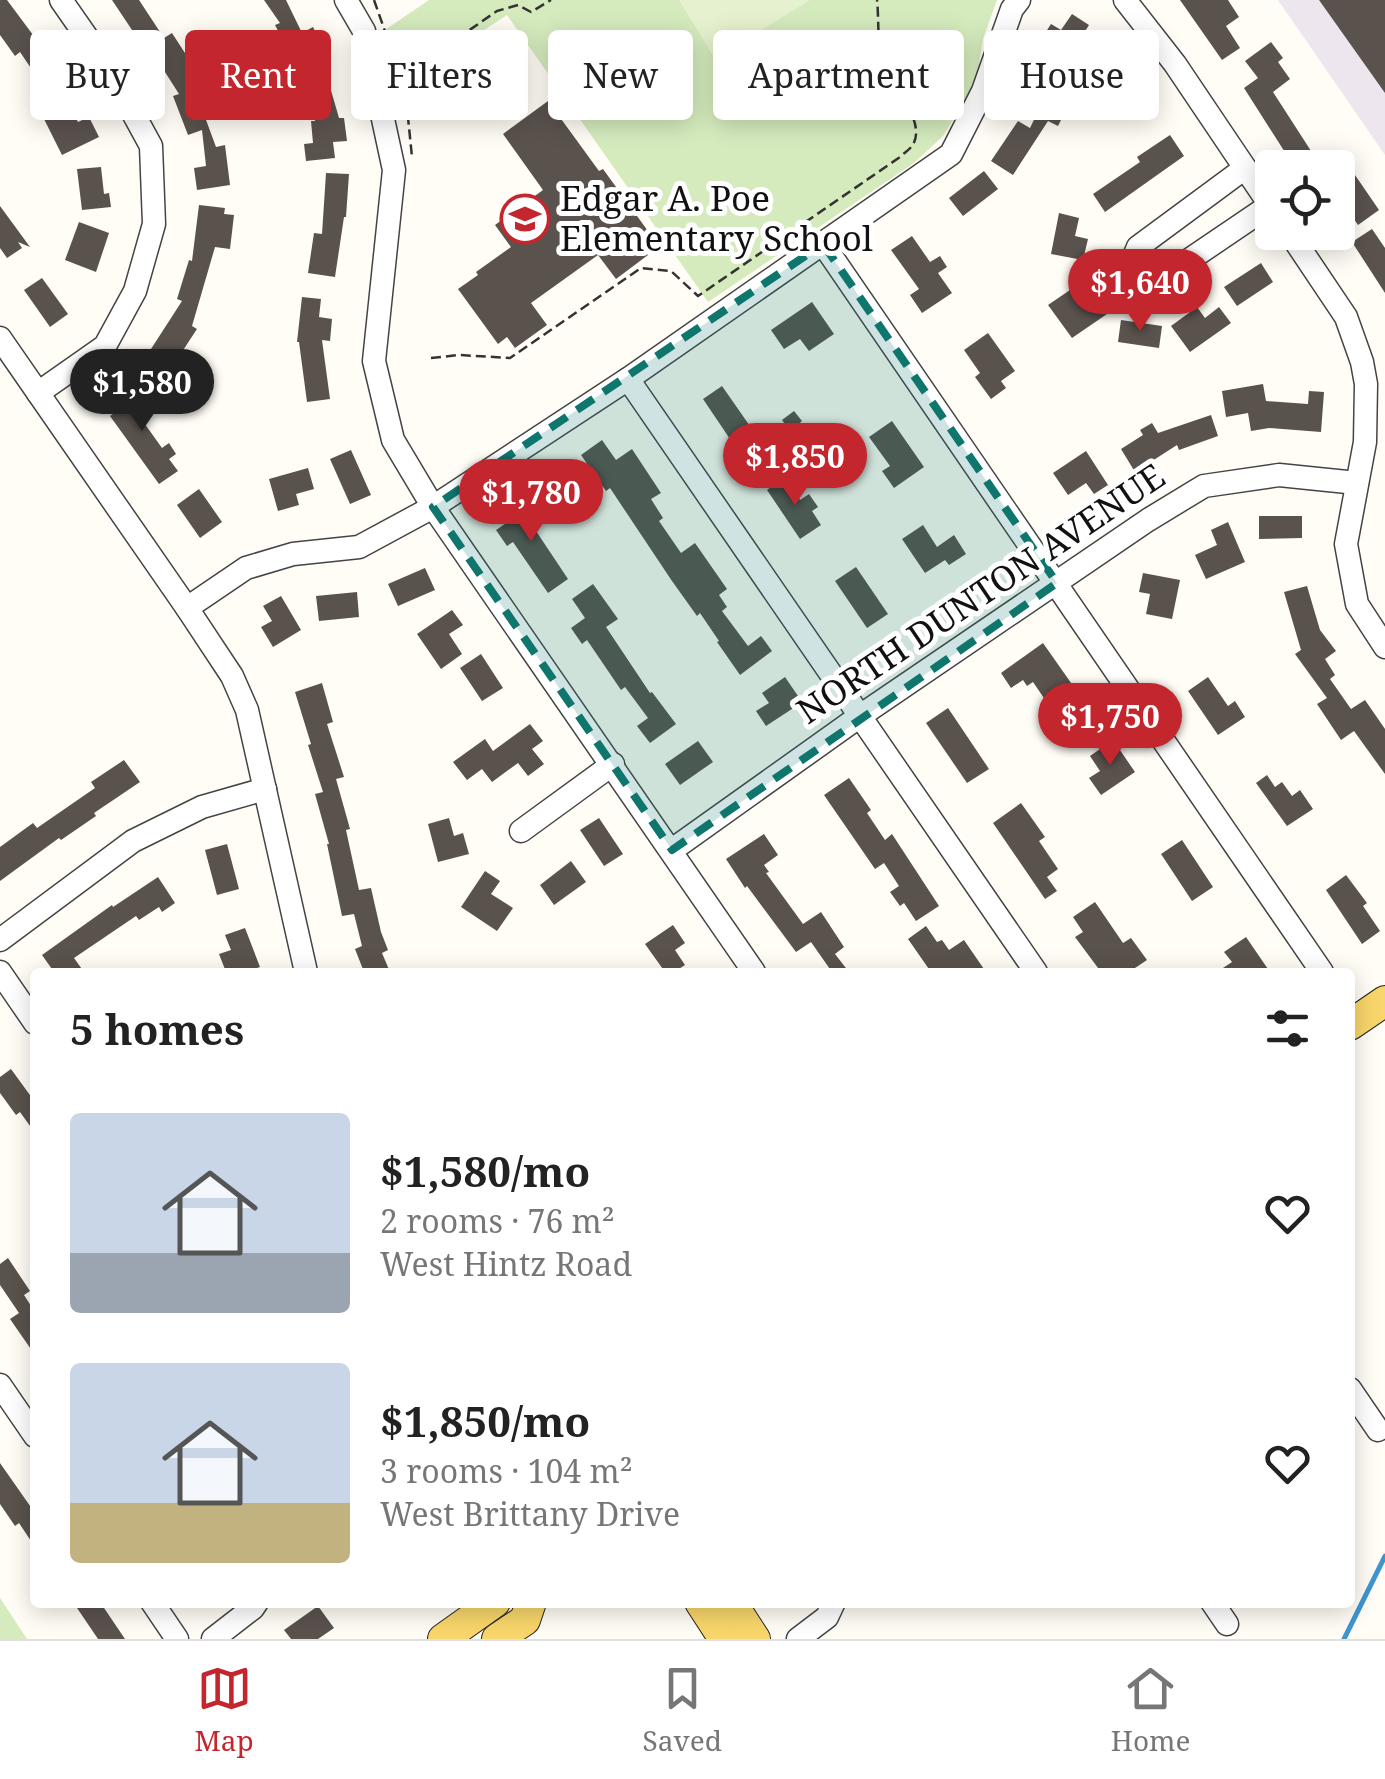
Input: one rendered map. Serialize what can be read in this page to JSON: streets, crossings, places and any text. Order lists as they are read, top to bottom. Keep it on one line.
{"streets":{"street":["NORTH DUNTON AVENUE"]},"places":{"school or university":["Edgar A. Poe Elementary School"]},"page":{"chip":["Buy","Rent","Filters","New","Apartment","House"],"price":["$1,640","$1,580","$1,850","$1,780","$1,750"],"heading":"5 homes","list":[{"name":"$1,580/mo","note":"2 rooms · 76 m² · West Hintz Road"},{"name":"$1,850/mo","note":"3 rooms · 104 m² · West Brittany Drive"}],"tabs":["Map","Saved","Home"]}}
